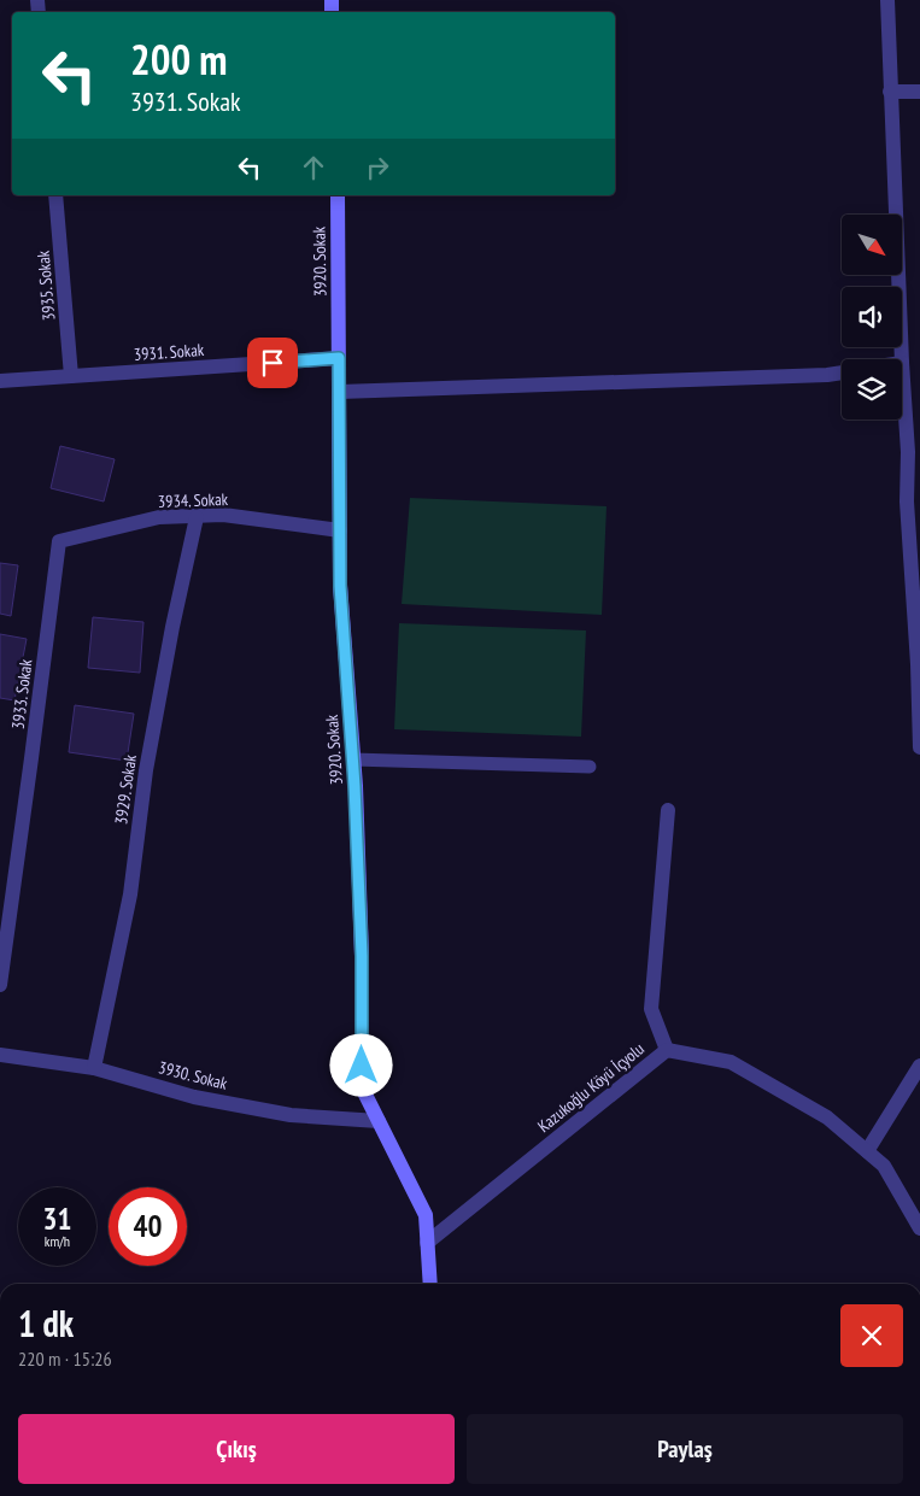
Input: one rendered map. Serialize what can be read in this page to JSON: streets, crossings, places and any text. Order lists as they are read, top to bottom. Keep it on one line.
{"streets":{"street":["3920. Sokak","3935. Sokak","3931. Sokak","3934. Sokak","3933. Sokak","3929. Sokak","3930. Sokak","Kazukoğlu Köyü İçyolu"]},"crossings":[["3920. Sokak","3931. Sokak"],["3920. Sokak","3934. Sokak"],["3920. Sokak","3930. Sokak"],["3920. Sokak","Kazukoğlu Köyü İçyolu"],["3935. Sokak","3931. Sokak"],["3934. Sokak","3933. Sokak"],["3934. Sokak","3929. Sokak"],["3929. Sokak","3930. Sokak"]],"north":"bottom right","page":{"turn":["200 m","3931. Sokak"],"speed":"31 km/h","limit":"40","heading":["1 dk","220 m · 15:26"],"buttons":["Çıkış","Paylaş"]}}
